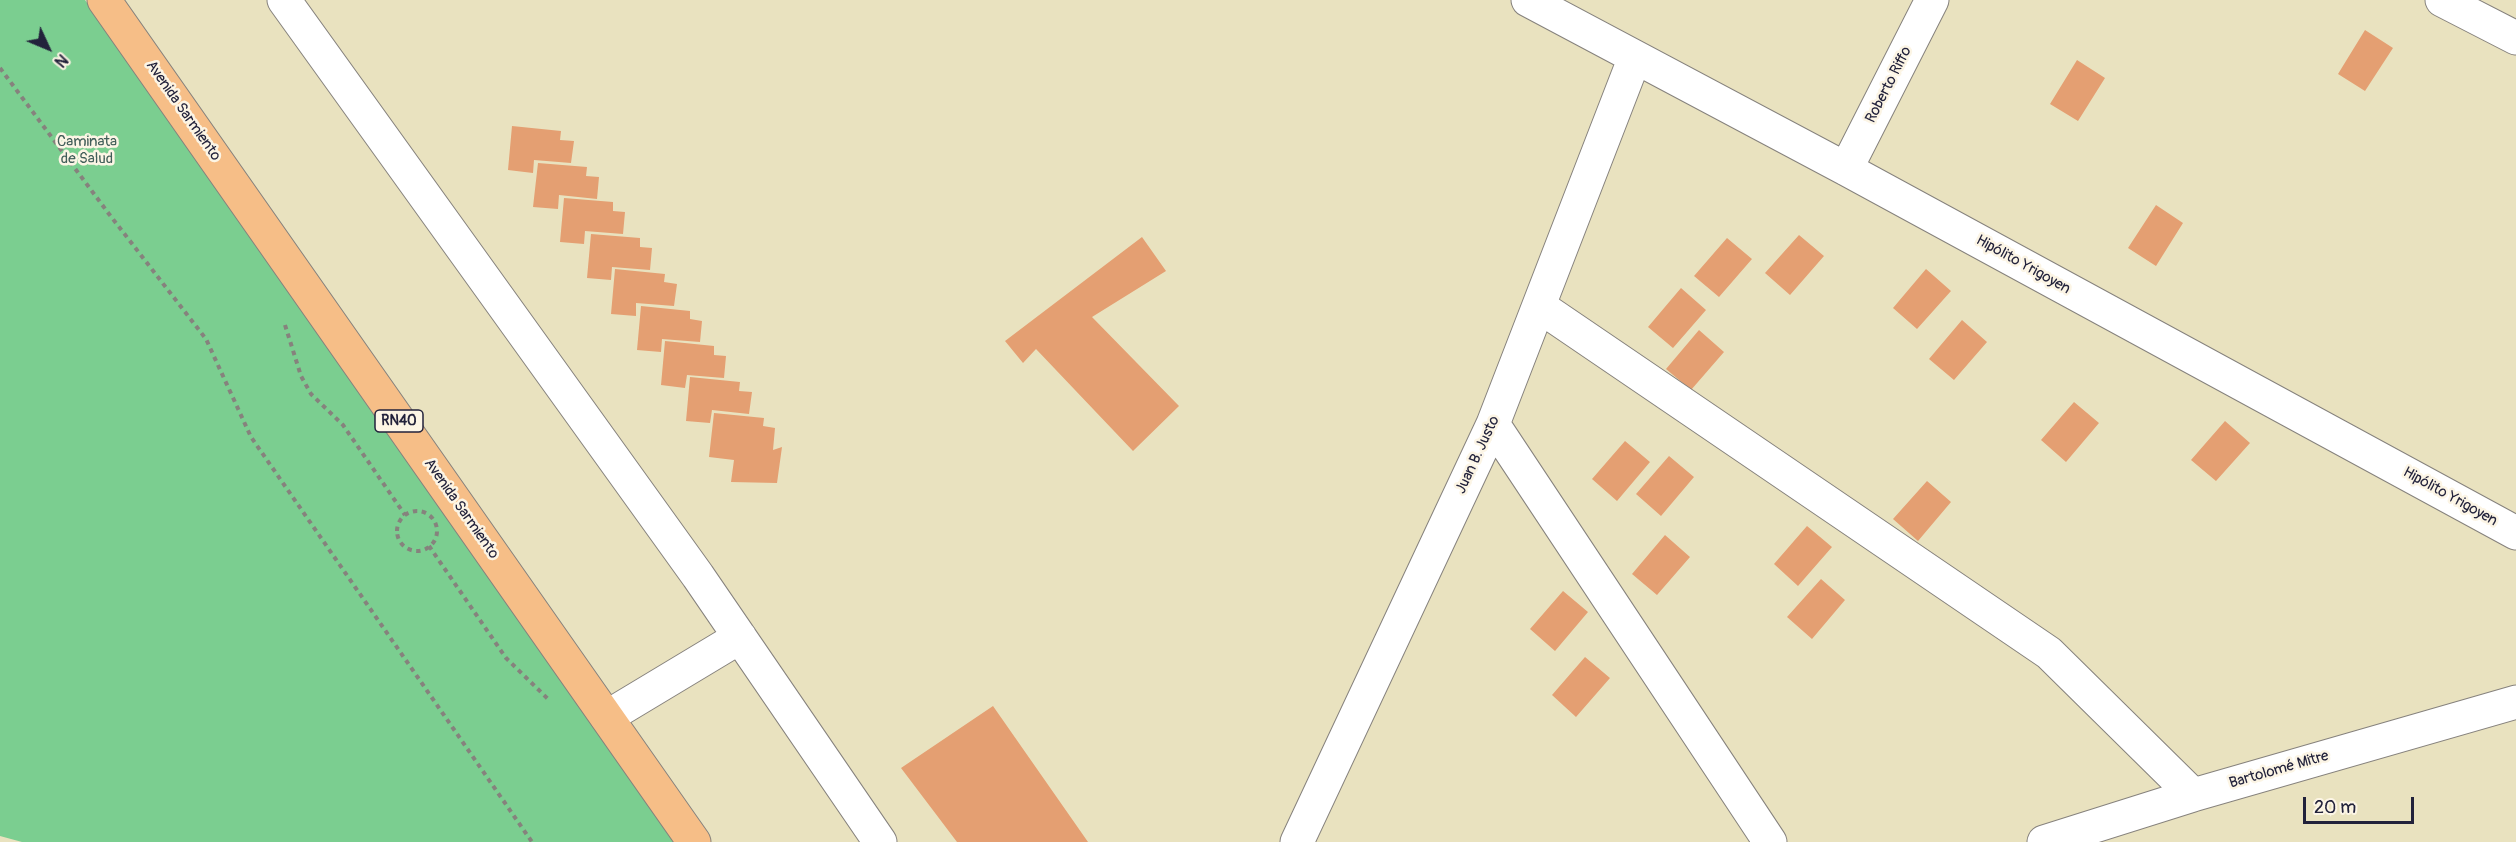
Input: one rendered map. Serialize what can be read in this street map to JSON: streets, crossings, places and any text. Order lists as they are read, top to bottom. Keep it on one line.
{"streets":{"highway":["Avenida Sarmiento","RN40"],"street":["Roberto Riffo","Hipólito Yrigoyen","Juan B. Justo","Bartolomé Mitre"]},"crossings":[["Roberto Riffo","Hipólito Yrigoyen"],["Hipólito Yrigoyen","Juan B. Justo"]],"parks":["Caminata de Salud"],"scale_bar":"20 m","north":"bottom right"}
